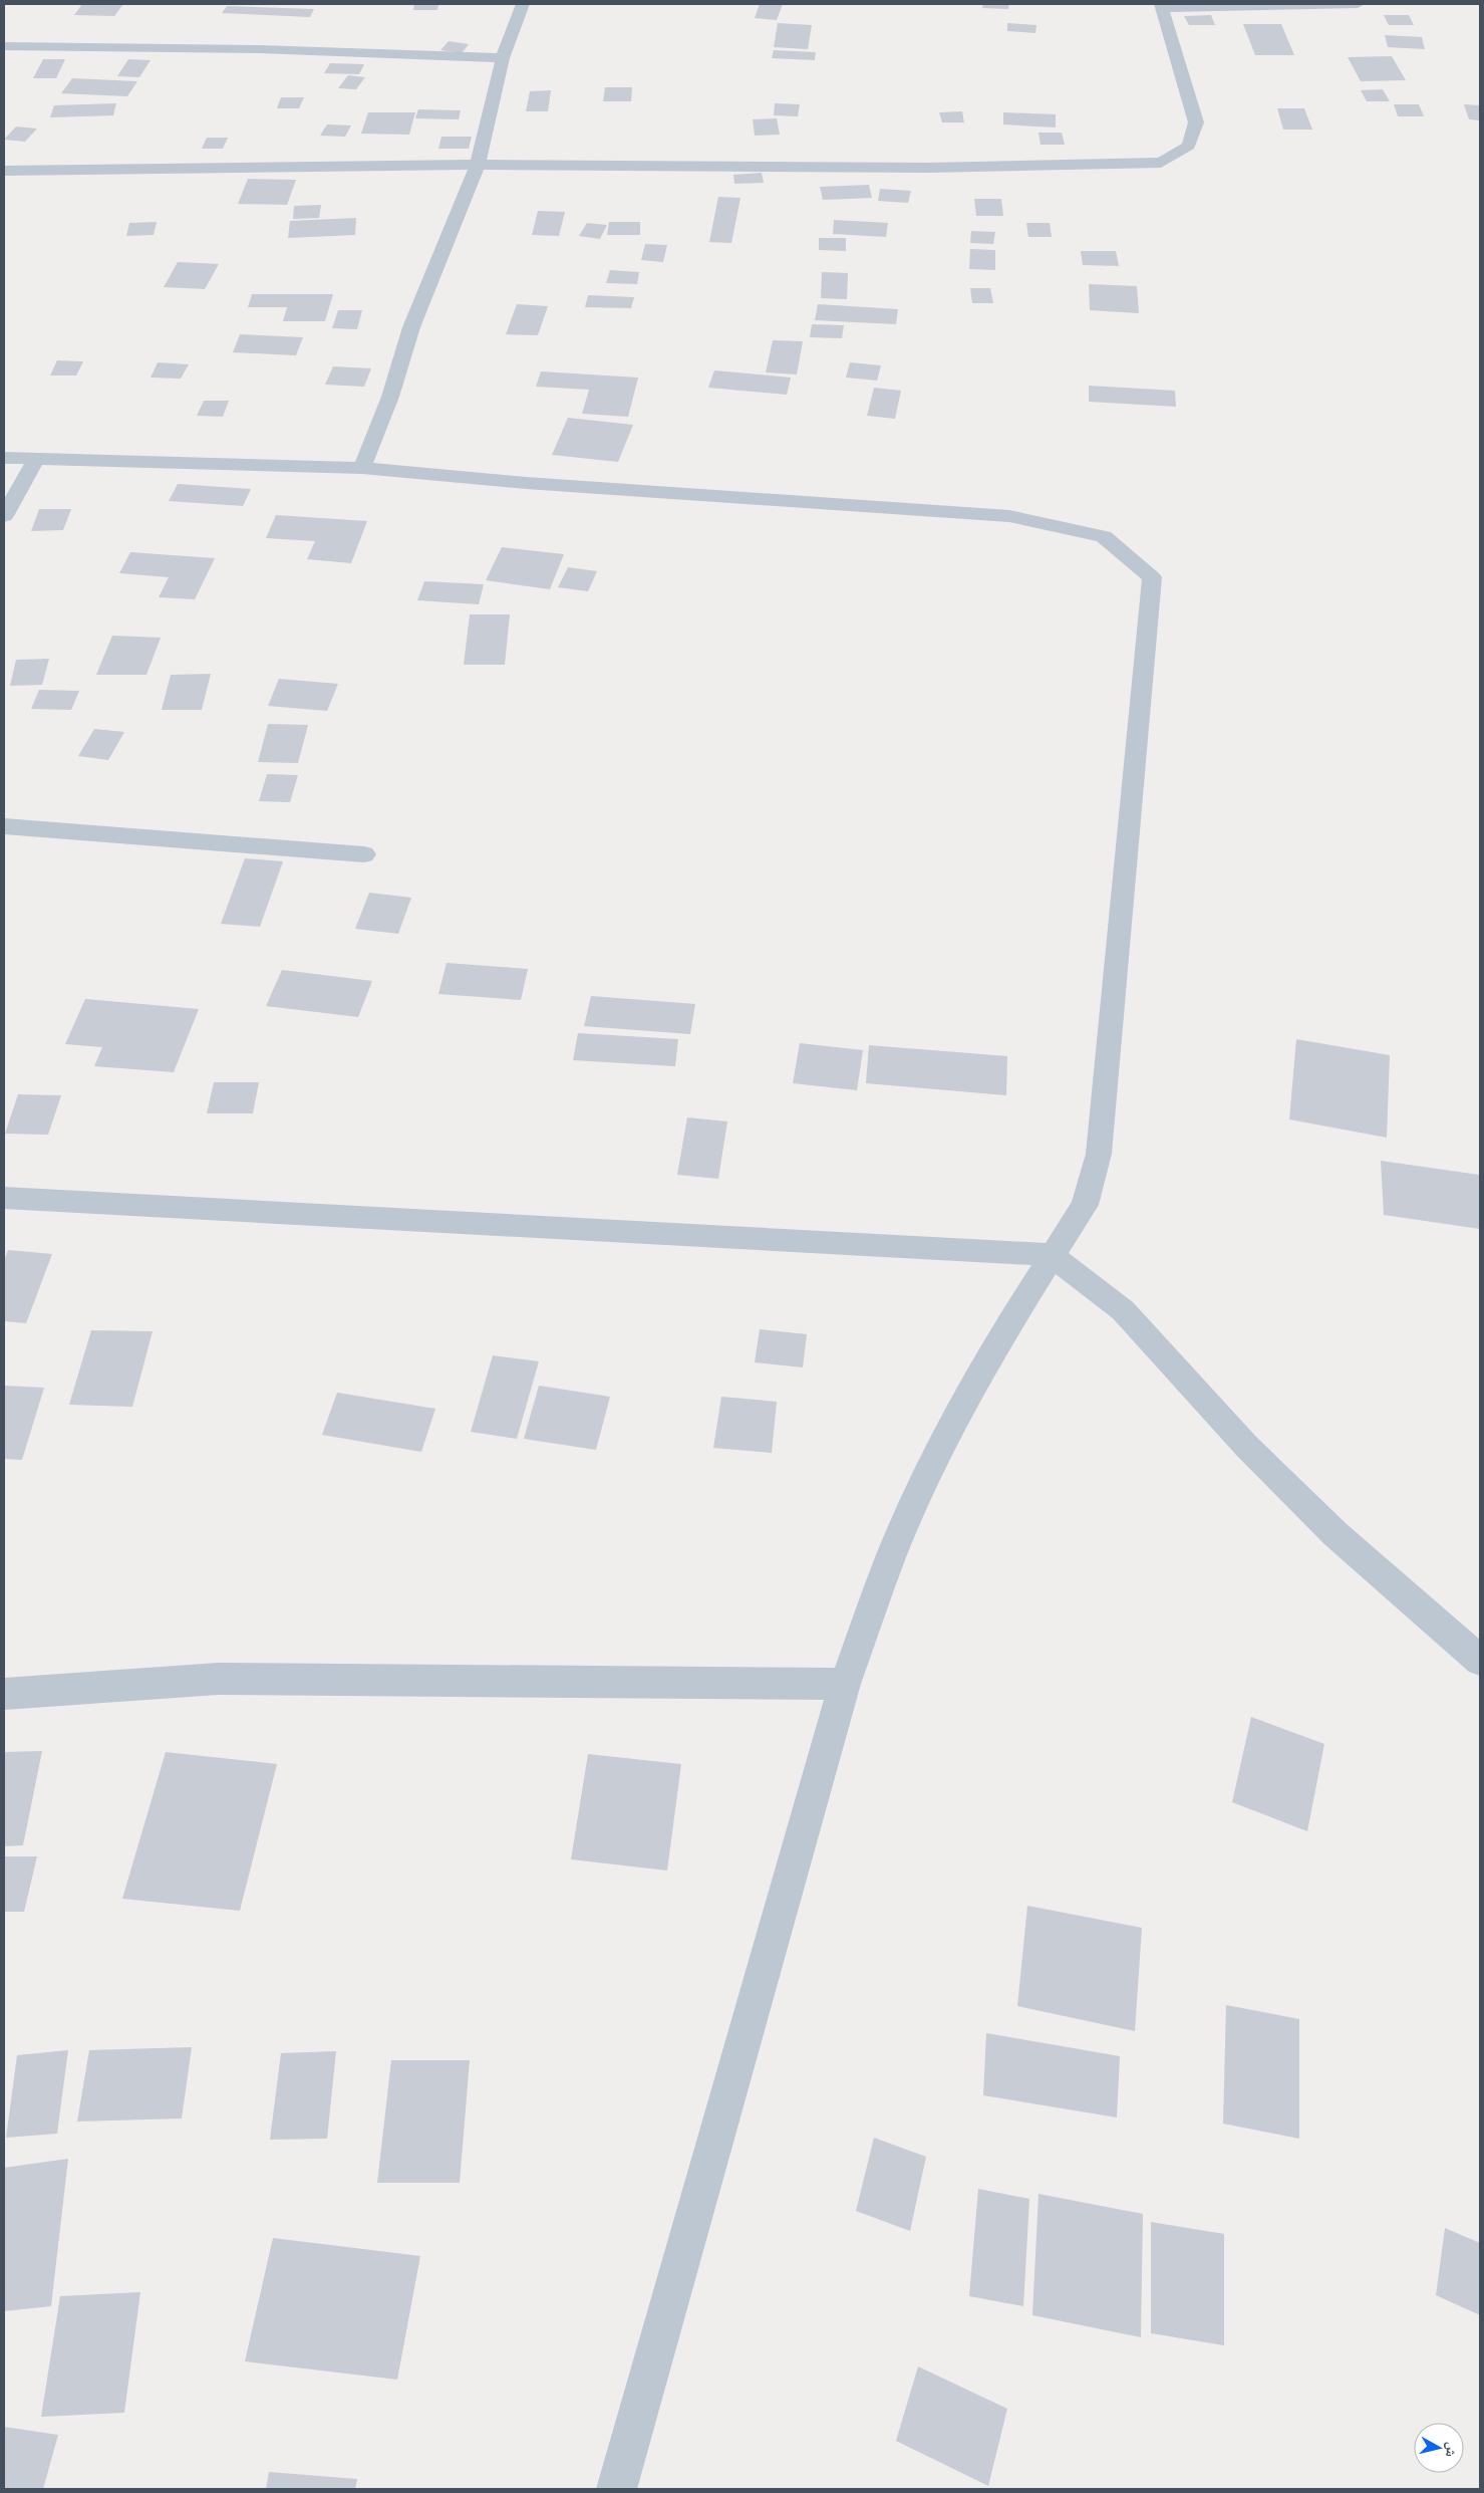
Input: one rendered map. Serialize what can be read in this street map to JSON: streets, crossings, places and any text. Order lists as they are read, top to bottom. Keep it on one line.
{"north":"right"}
